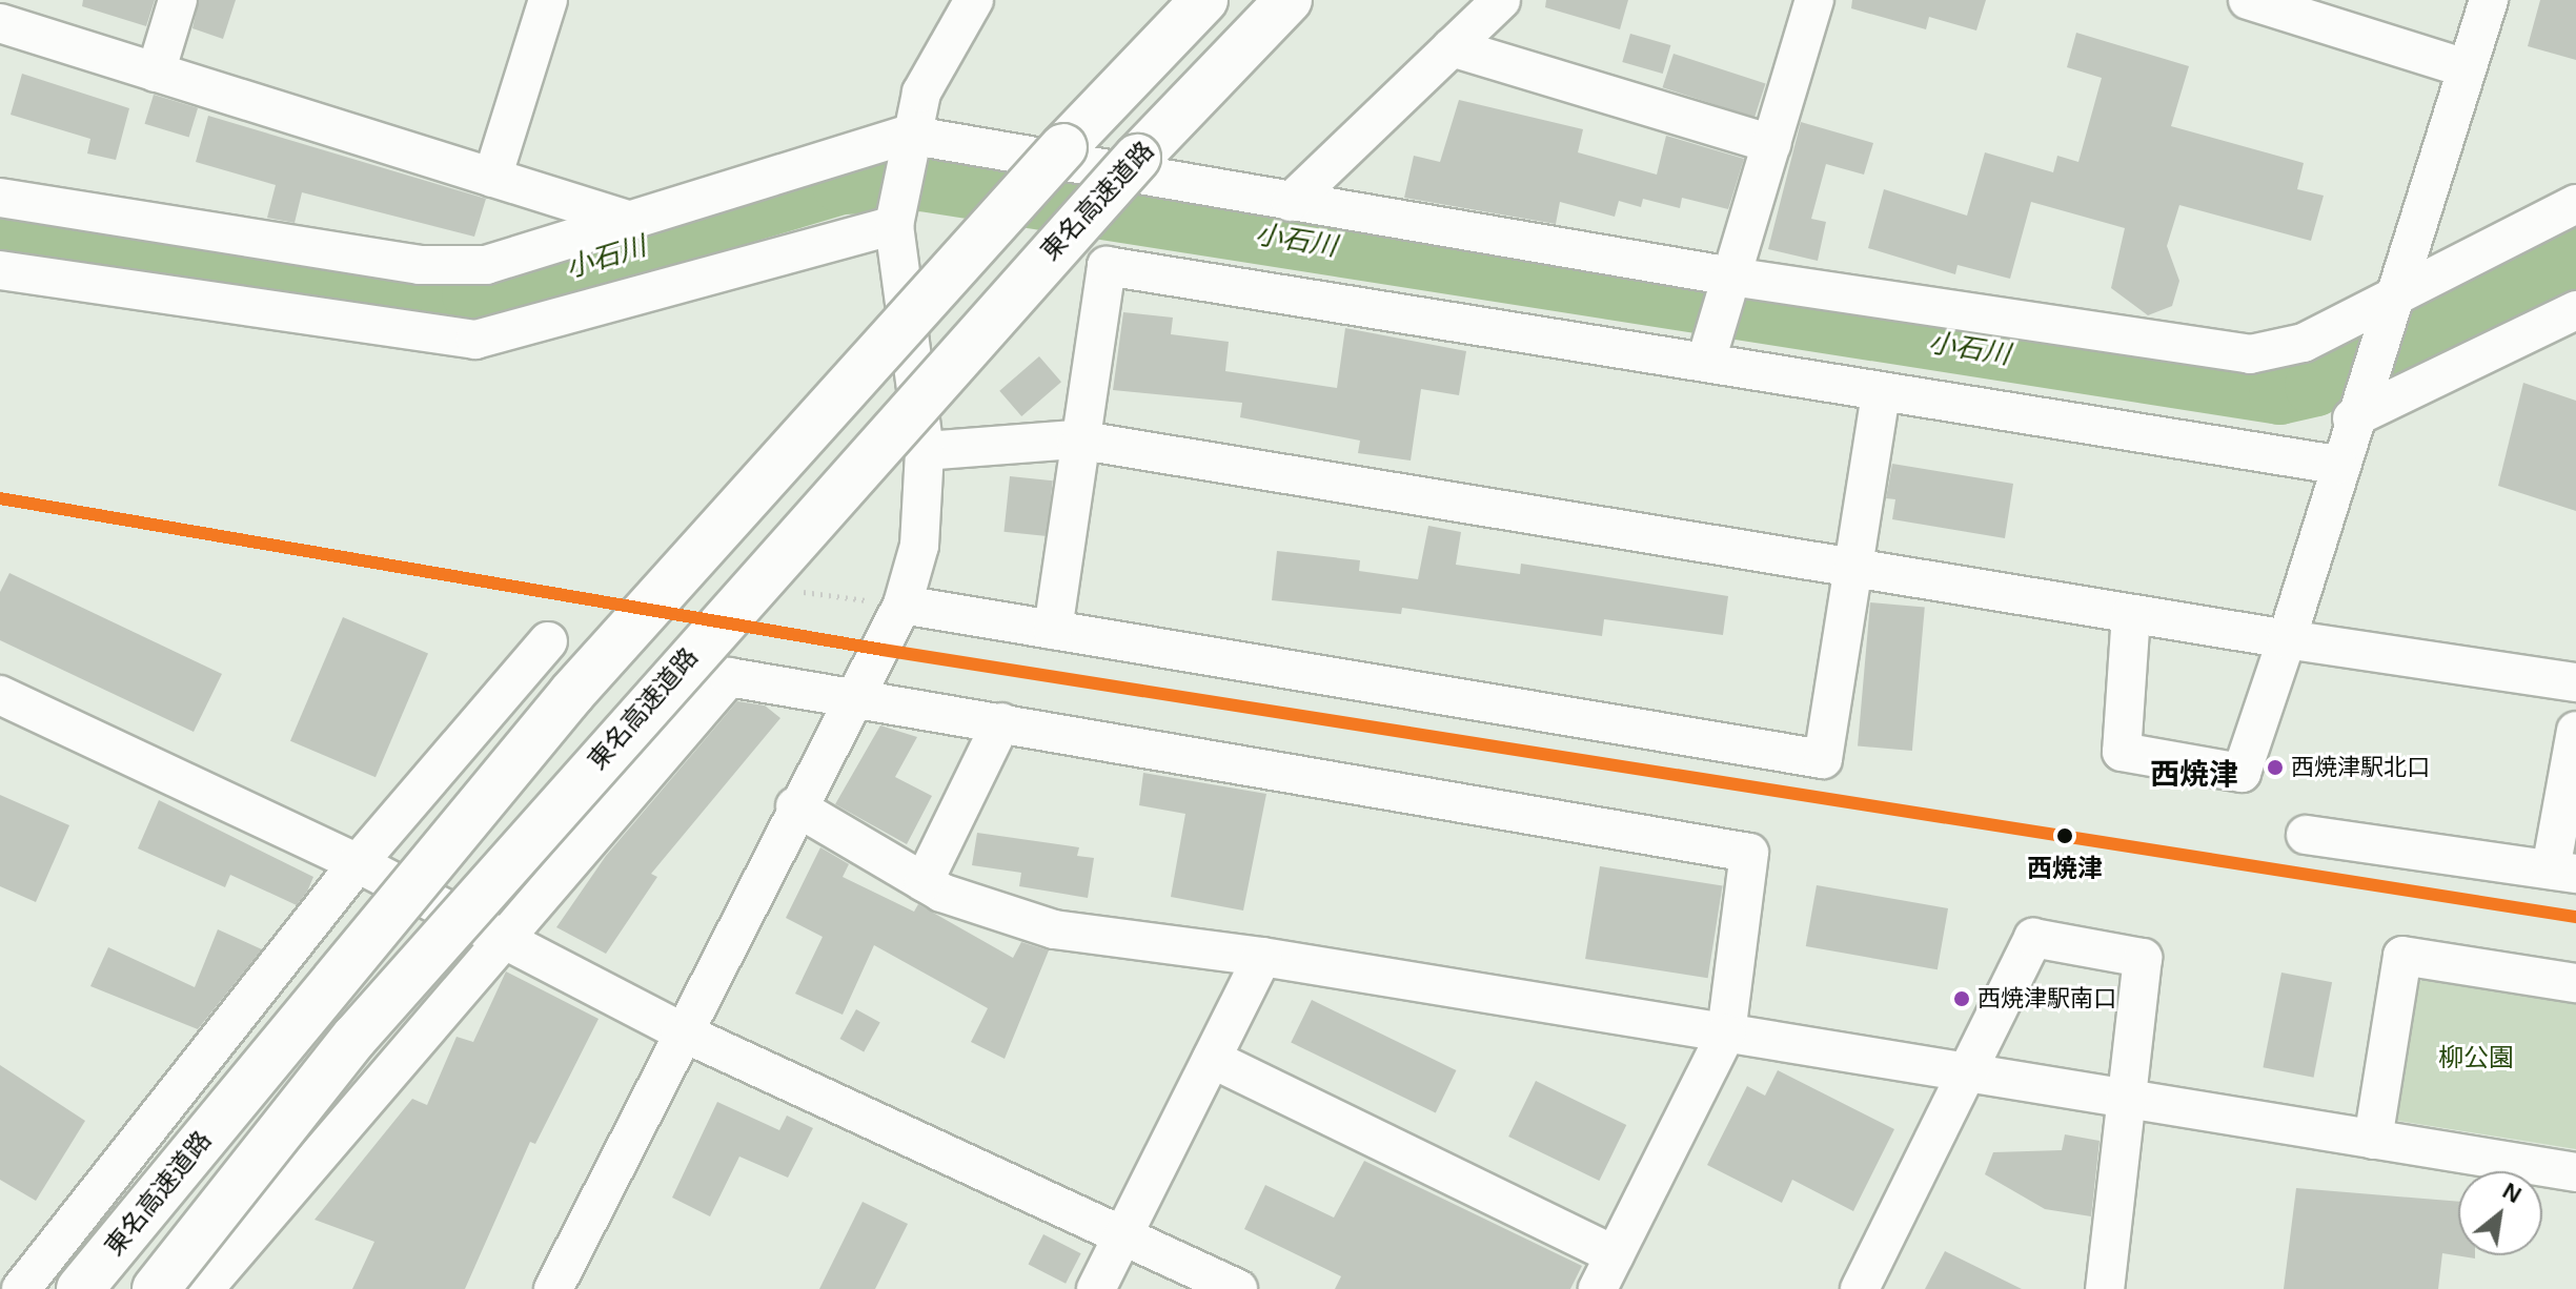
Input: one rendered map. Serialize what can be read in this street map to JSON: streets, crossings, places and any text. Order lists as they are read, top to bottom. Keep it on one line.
{"streets":{"highway":["東名高速道路"]},"districts":["西焼津"],"water":["小石川"],"parks":["柳公園"],"places":["西焼津駅北口","西焼津","西焼津駅南口"],"north":"top right"}
